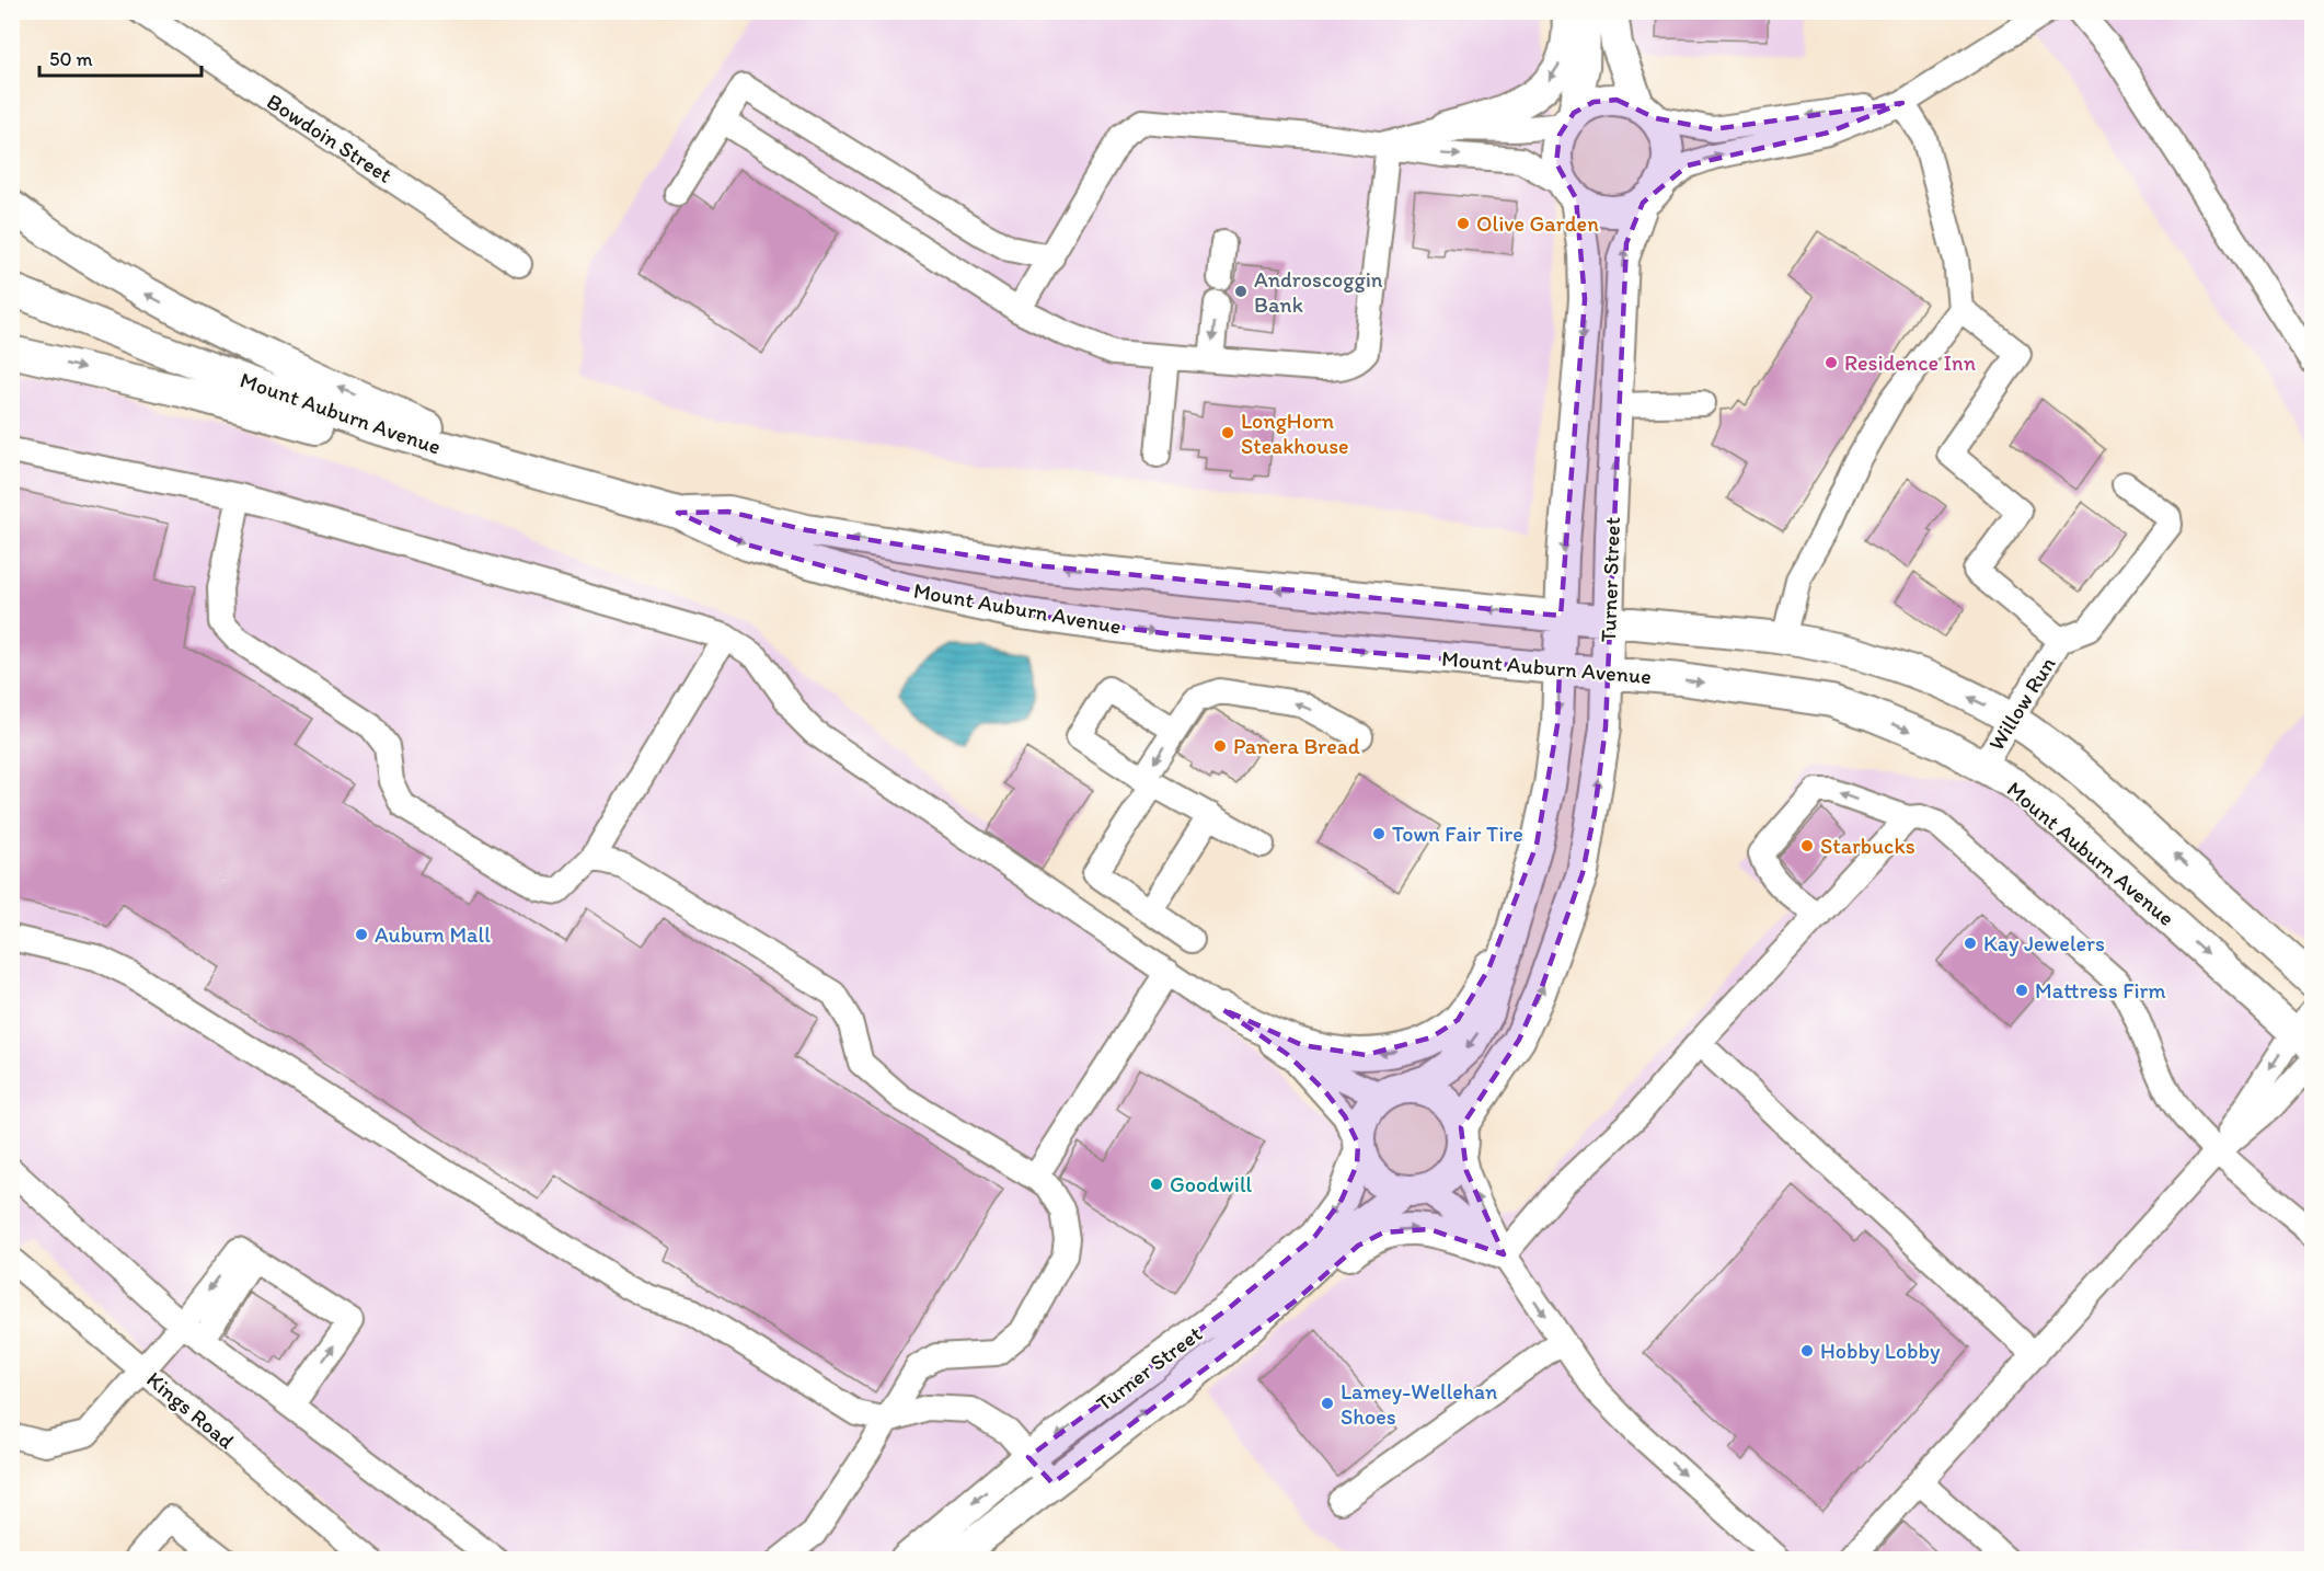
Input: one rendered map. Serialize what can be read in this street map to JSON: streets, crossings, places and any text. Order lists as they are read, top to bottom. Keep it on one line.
{"streets":{"main road":["Mount Auburn Avenue","Turner Street"],"street":["Bowdoin Street","Willow Run","Kings Road"]},"crossings":[["Mount Auburn Avenue","Turner Street"],["Mount Auburn Avenue","Willow Run"]],"places":["Olive Garden","Androscoggin Bank","Residence Inn","LongHorn Steakhouse","Panera Bread","Town Fair Tire","Starbucks","Auburn Mall","Kay Jewelers","Mattress Firm","Goodwill","Hobby Lobby","Lamey-Wellehan Shoes"],"scale_bar":"50 m"}
